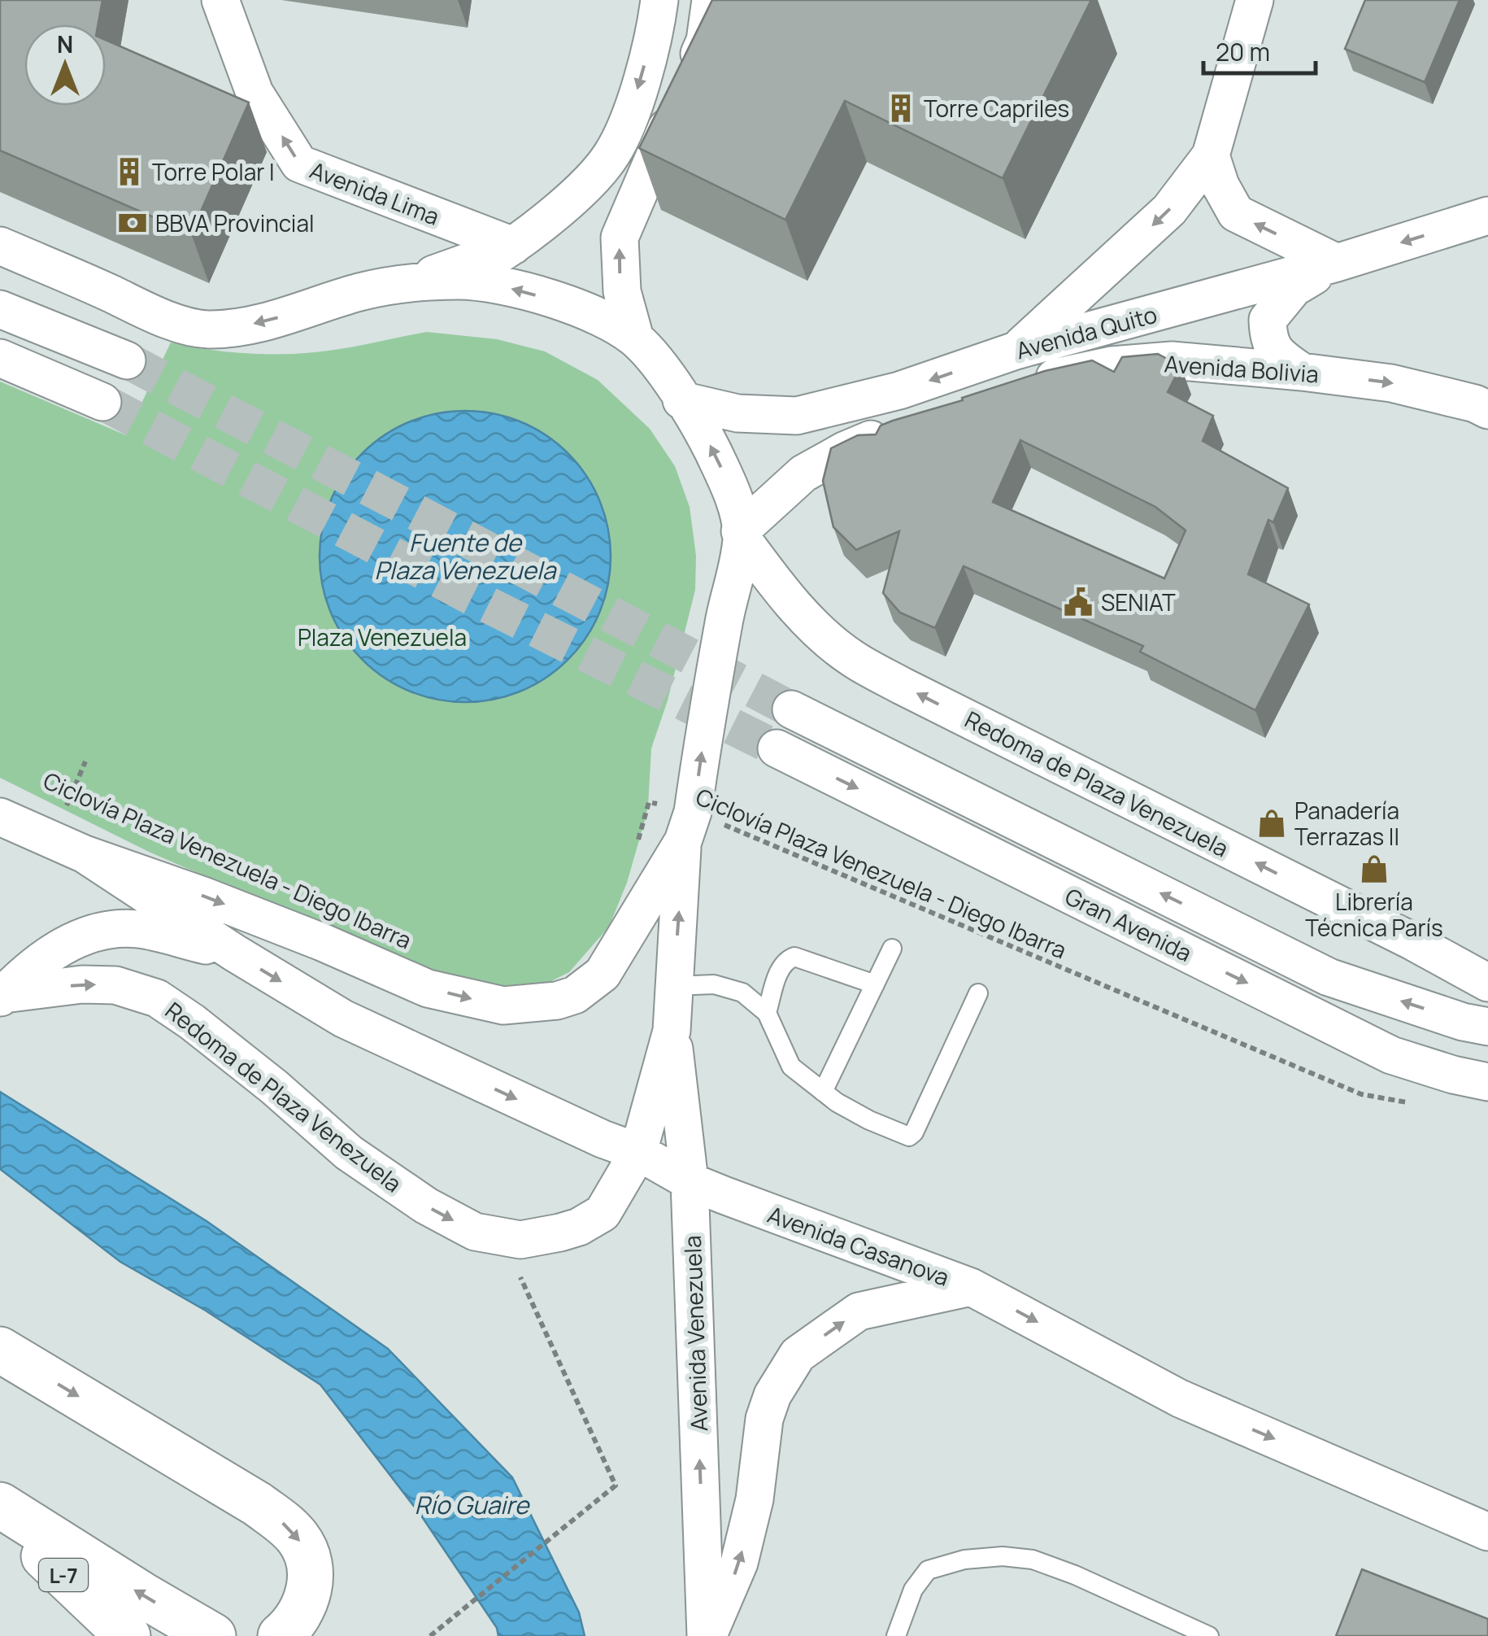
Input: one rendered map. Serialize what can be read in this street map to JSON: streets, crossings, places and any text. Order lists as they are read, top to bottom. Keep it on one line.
{"streets":{"highway":["L-7"],"street":["Avenida Lima","Avenida Quito","Avenida Bolivia","Redoma de Plaza Venezuela","Gran Avenida","Avenida Casanova","Avenida Venezuela"],"path":["Ciclovía Plaza Venezuela - Diego Ibarra"]},"crossings":[["Avenida Quito","Redoma de Plaza Venezuela"],["Redoma de Plaza Venezuela","Ciclovía Plaza Venezuela - Diego Ibarra"],["Redoma de Plaza Venezuela","Avenida Casanova"],["Redoma de Plaza Venezuela","Avenida Venezuela"],["Avenida Casanova","Avenida Venezuela"]],"one_way":["Avenida Bolivia","Avenida Casanova","Avenida Venezuela"],"water":["Fuente de Plaza Venezuela","Río Guaire"],"parks":["Plaza Venezuela"],"places":{"building":["Torre Capriles","Torre Polar I"],"bank":["BBVA Provincial"],"public building":["SENIAT"],"shop":["Panadería Terrazas II","Librería Técnica París"]},"scale_bar":"20 m","north":"top"}
